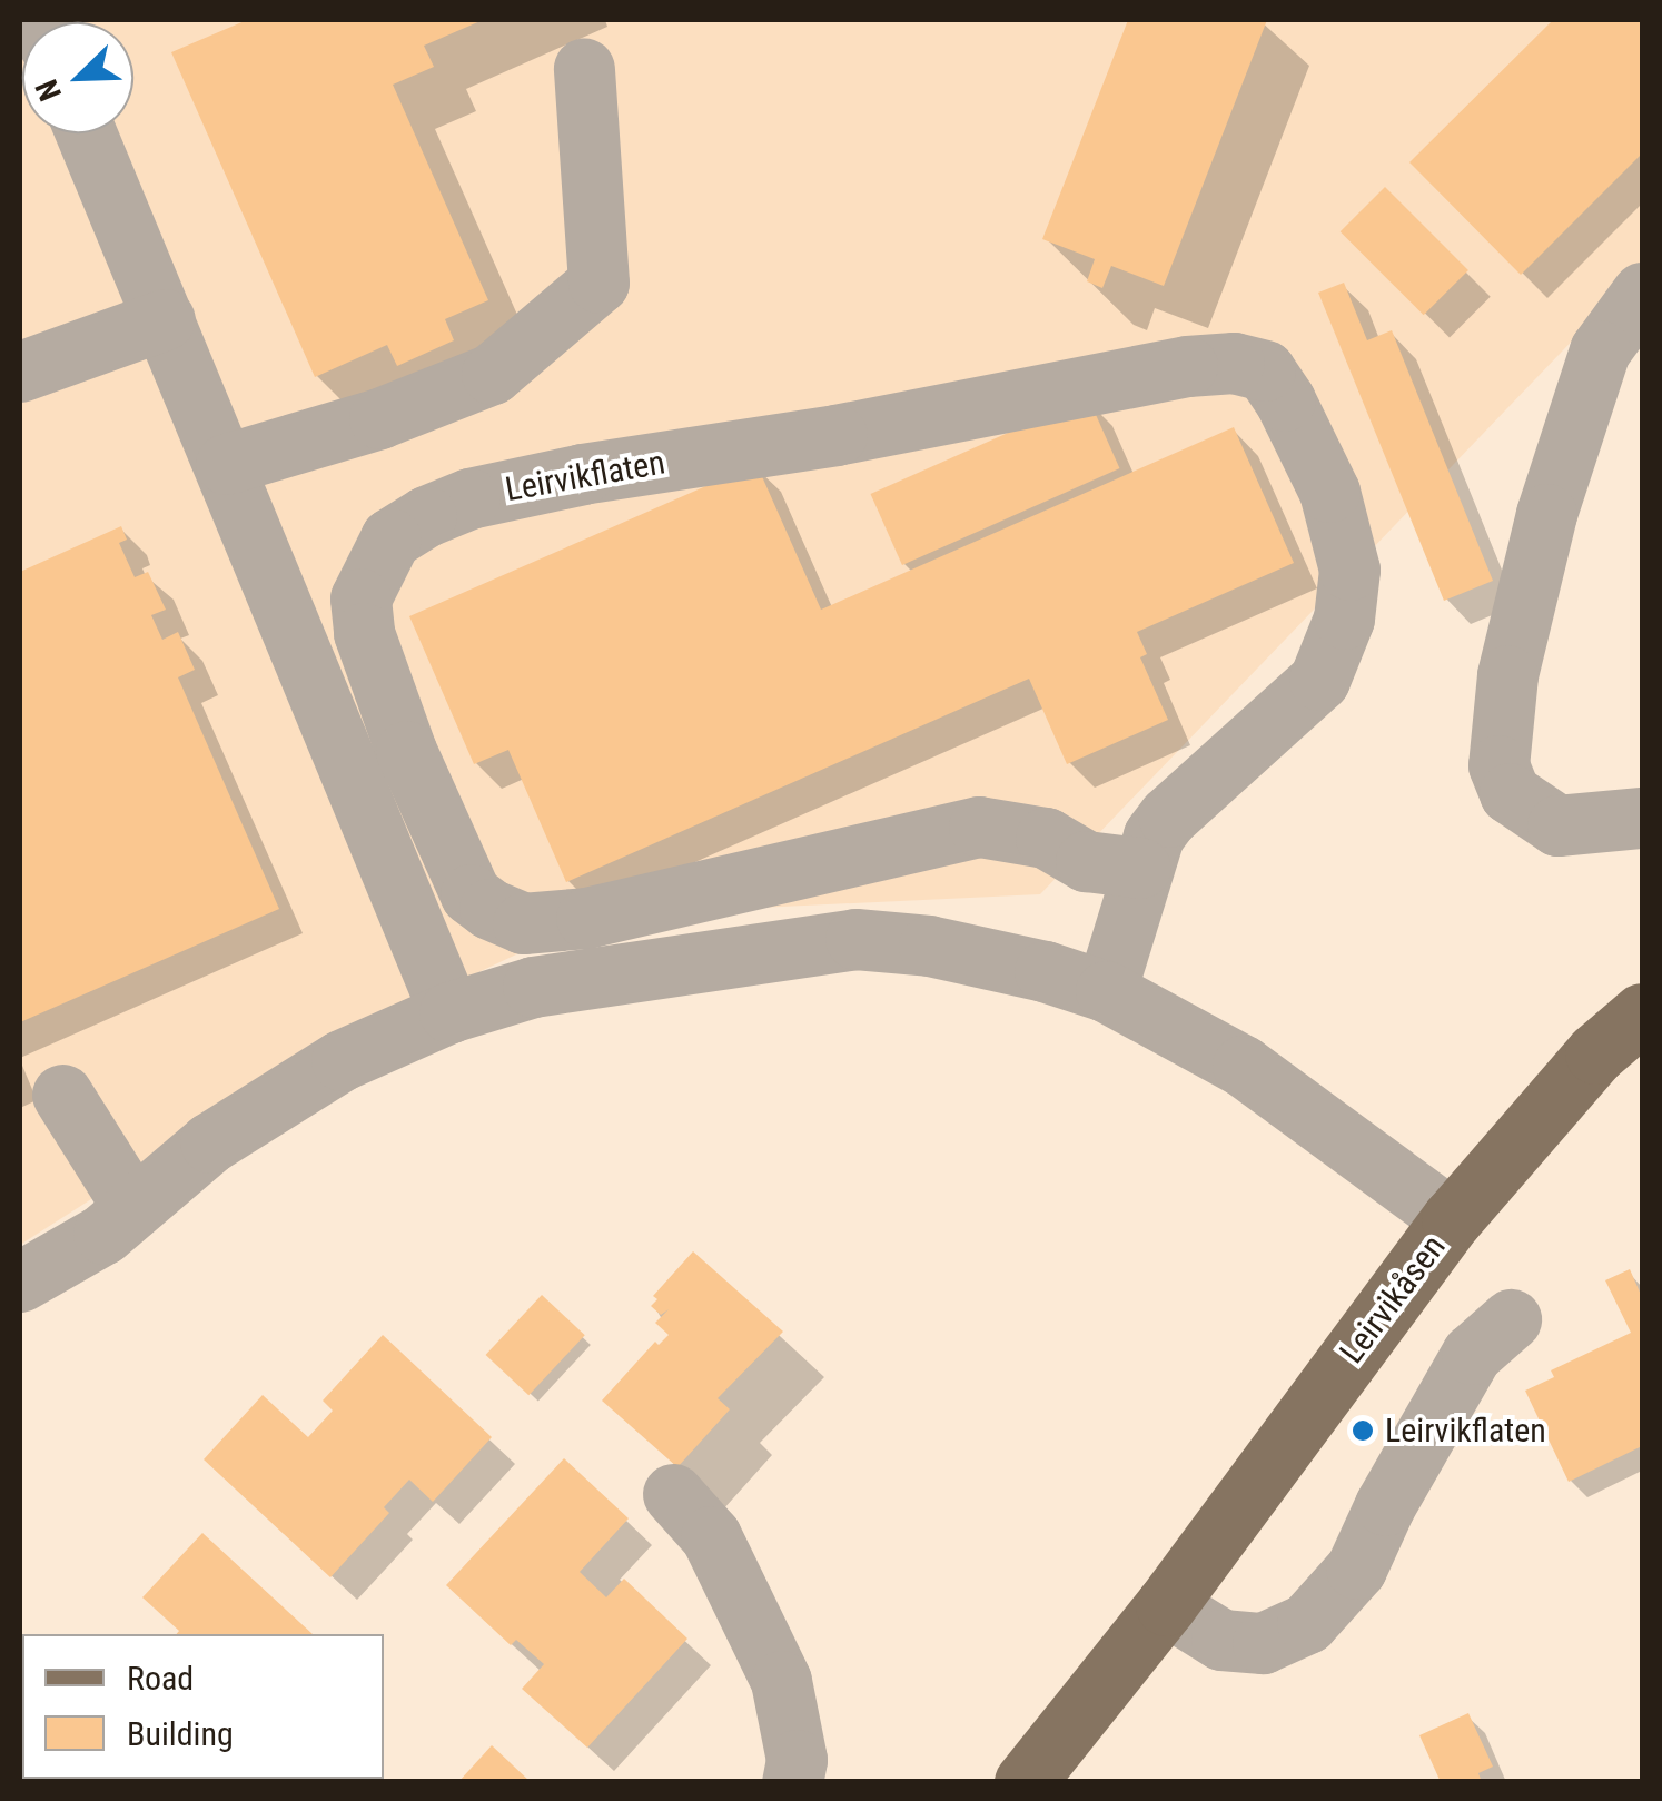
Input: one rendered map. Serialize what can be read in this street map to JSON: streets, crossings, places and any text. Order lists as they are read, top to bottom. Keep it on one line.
{"streets":{"main road":["Leirvikåsen"],"street":["Leirvikflaten"]},"places":["Leirvikflaten"],"legend":["Road","Building"],"north":"bottom left"}
